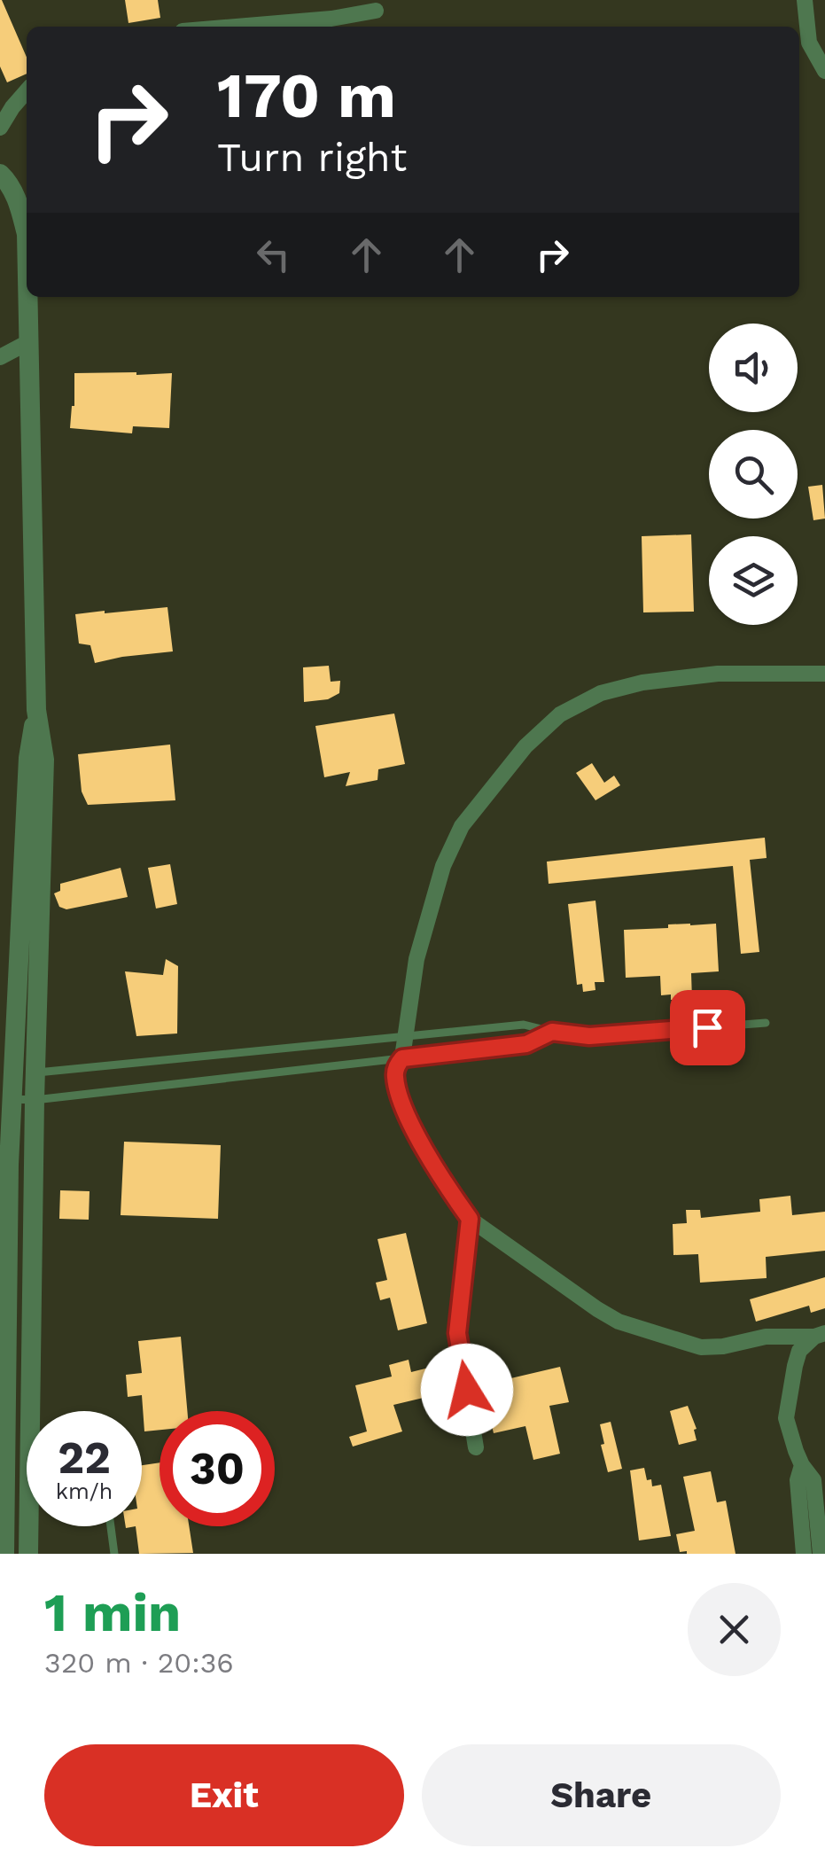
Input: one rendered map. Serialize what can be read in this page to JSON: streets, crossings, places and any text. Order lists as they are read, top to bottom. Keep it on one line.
{"page":{"turn":["170 m","Turn right"],"speed":"22 km/h","limit":"30","heading":["1 min","320 m · 20:36"],"buttons":["Exit","Share"]}}
